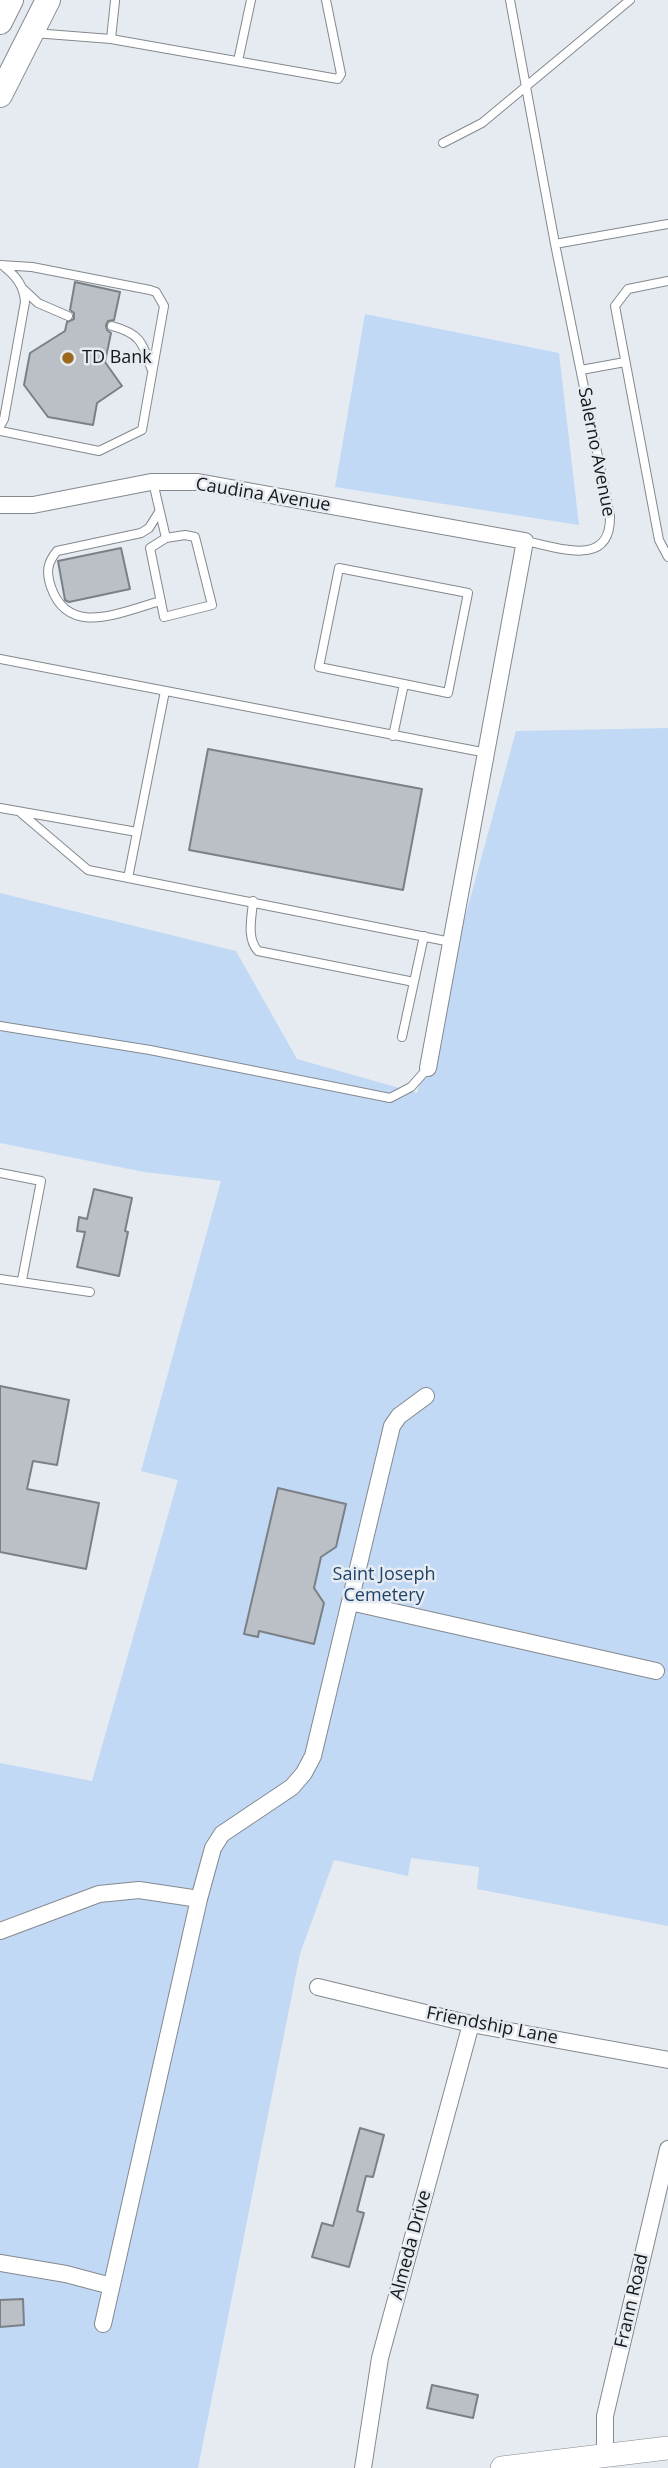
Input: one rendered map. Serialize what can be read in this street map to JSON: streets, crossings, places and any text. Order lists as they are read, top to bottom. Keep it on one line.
{"streets":{"street":["Caudina Avenue","Friendship Lane","Almeda Drive","Frann Road"],"lane":["Salerno Avenue"]},"crossings":[["Salerno Avenue","Caudina Avenue"],["Friendship Lane","Almeda Drive"]],"parks":["Saint Joseph Cemetery"],"places":["TD Bank"]}
